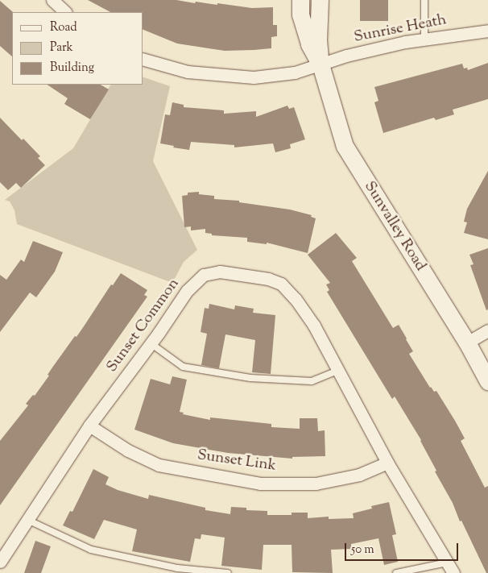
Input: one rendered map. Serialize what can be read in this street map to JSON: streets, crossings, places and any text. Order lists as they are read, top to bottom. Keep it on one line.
{"streets":{"street":["Sunrise Heath","Sunvalley Road","Sunset Common","Sunset Link"]},"crossings":[["Sunrise Heath","Sunvalley Road"],["Sunset Common","Sunset Link"]],"legend":["Road","Park","Building"],"scale_bar":"50 m"}
